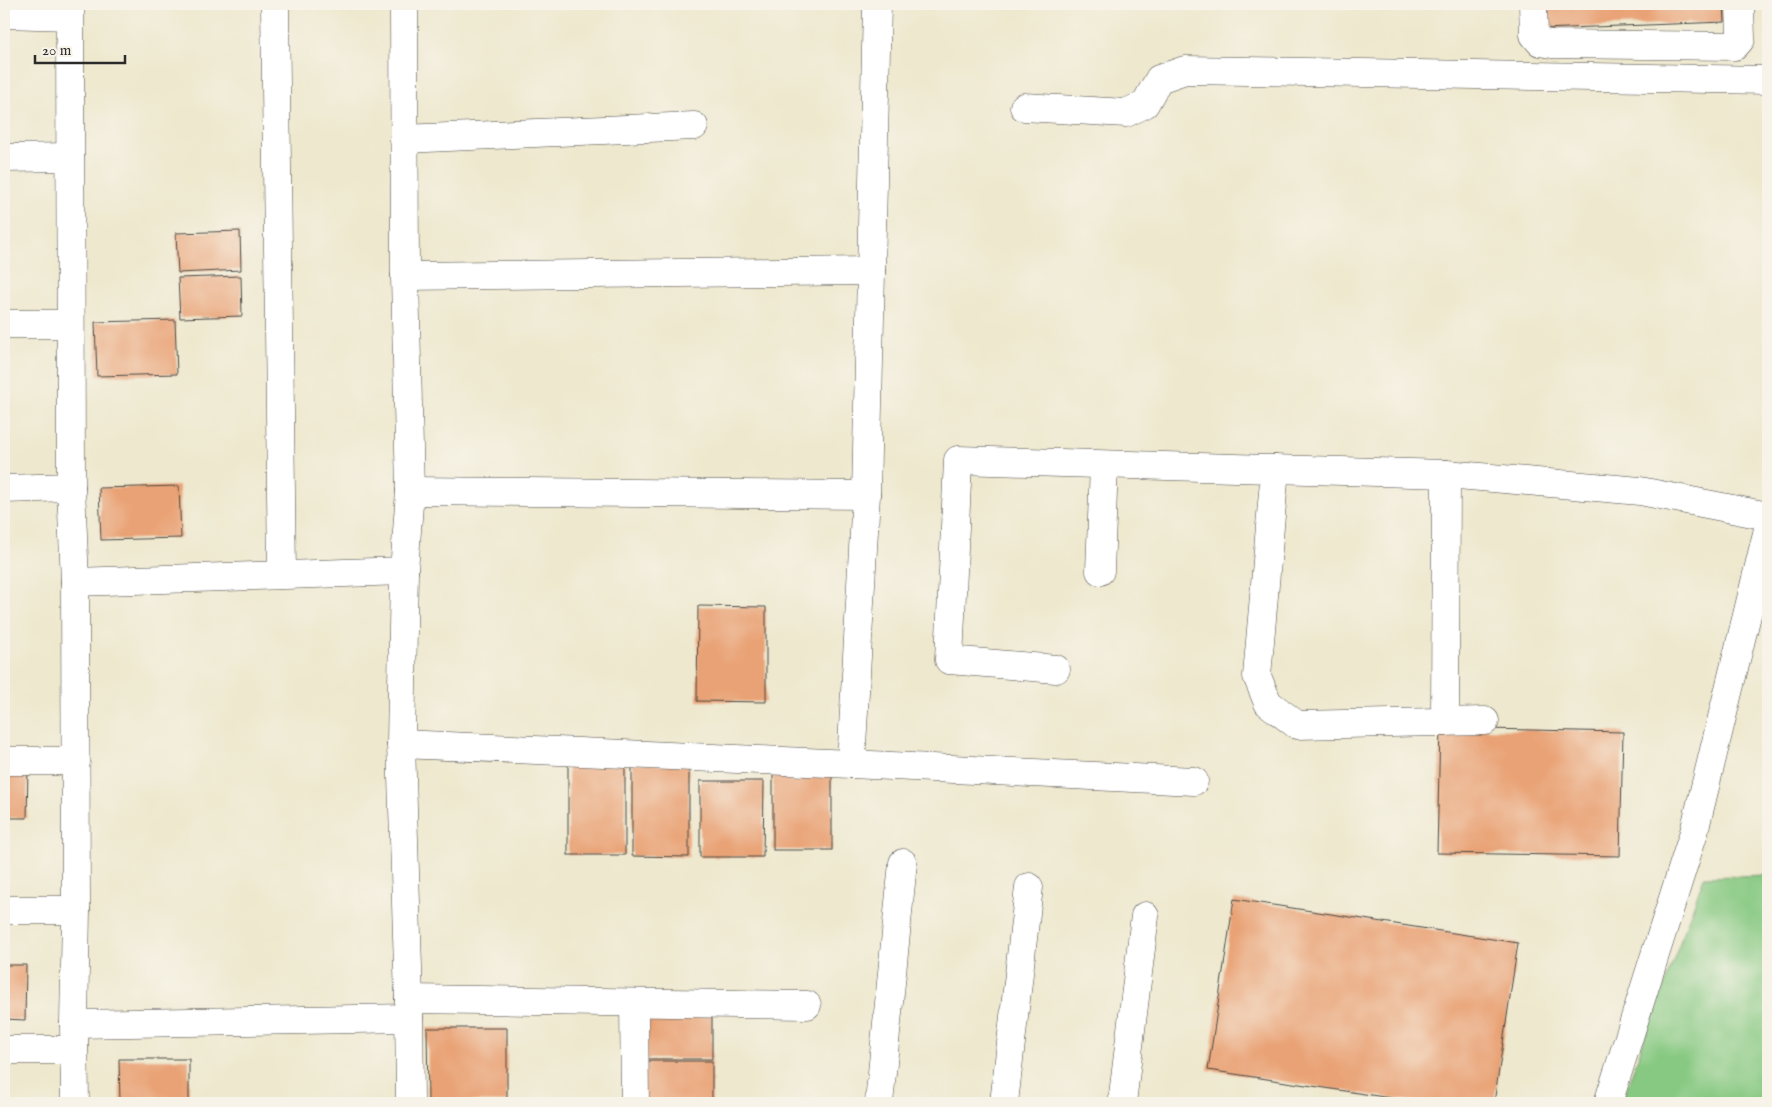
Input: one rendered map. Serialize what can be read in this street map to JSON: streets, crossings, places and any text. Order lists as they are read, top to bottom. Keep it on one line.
{"scale_bar":"20 m"}
